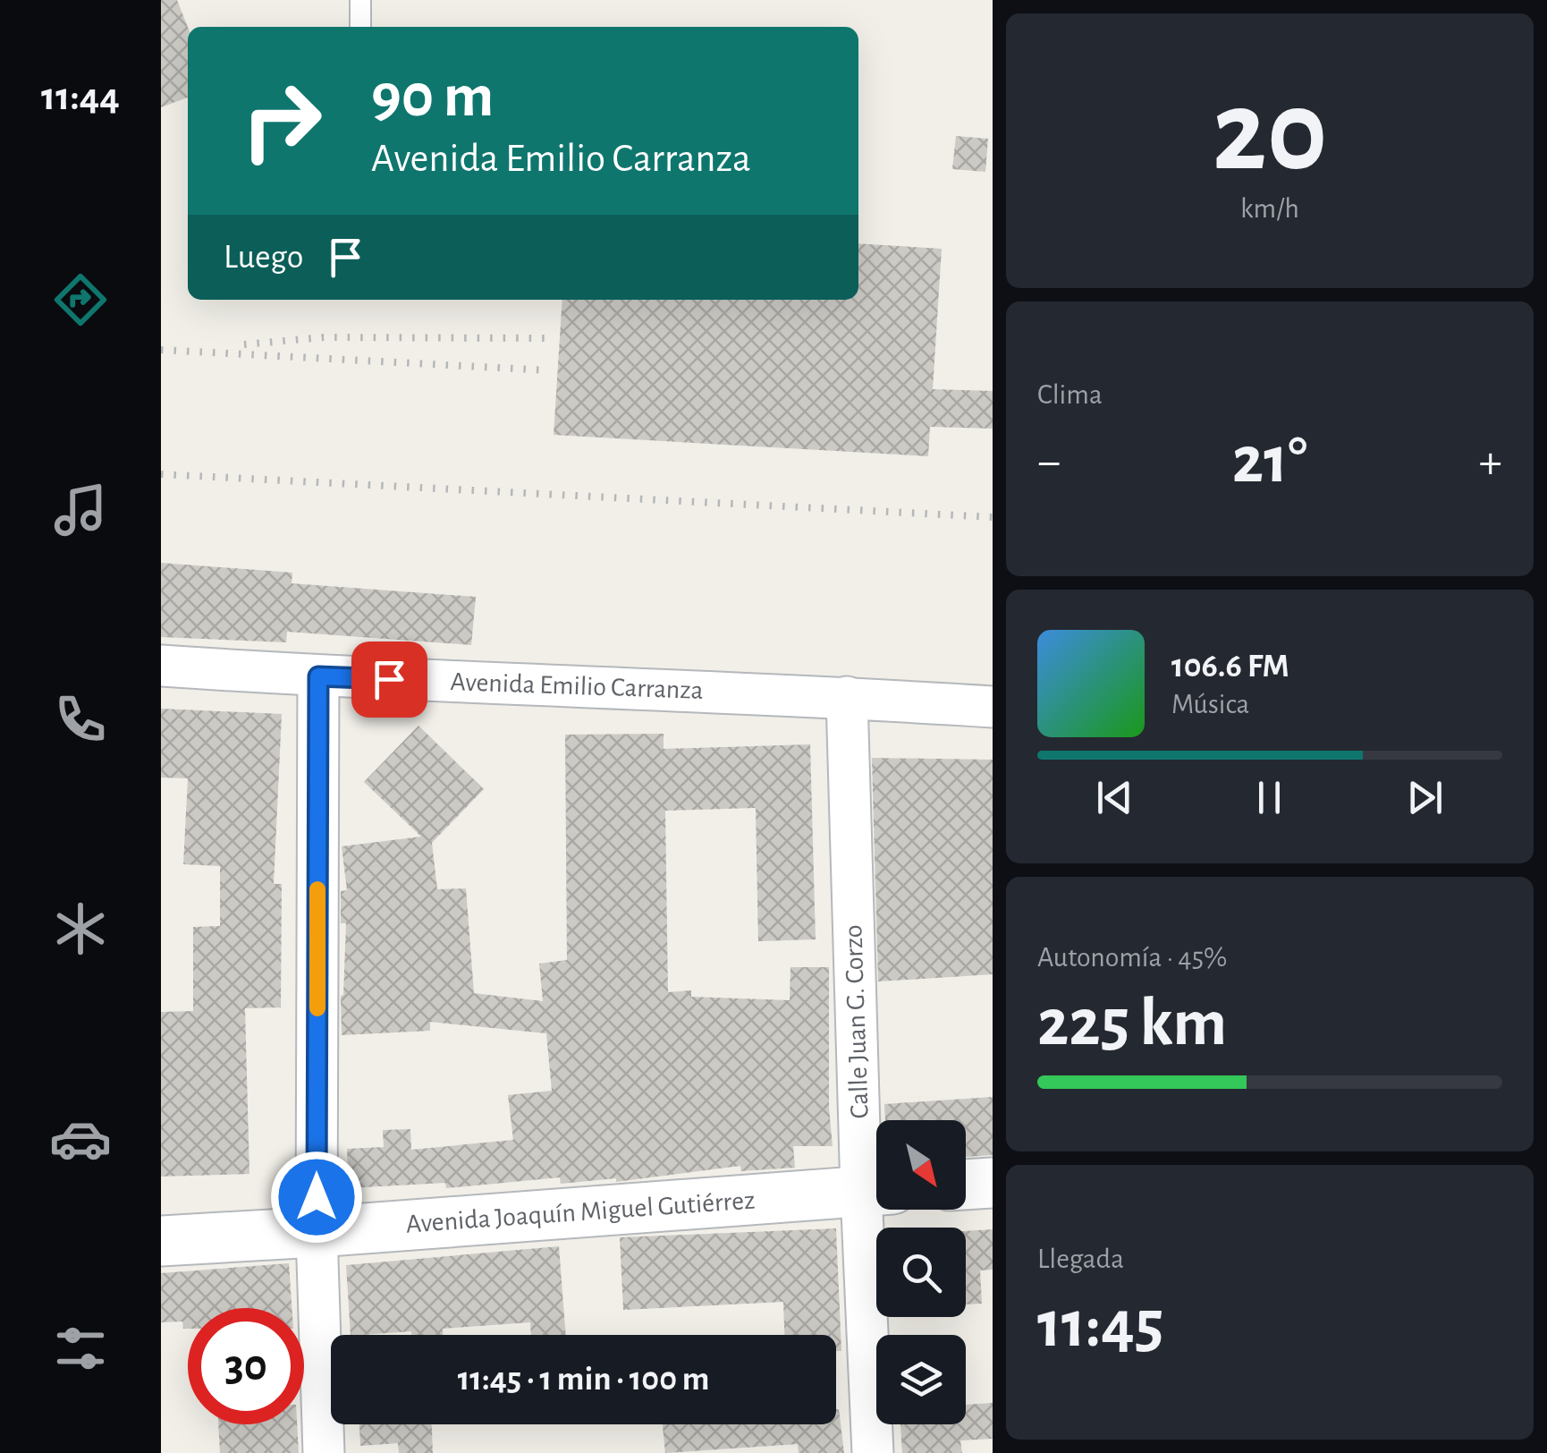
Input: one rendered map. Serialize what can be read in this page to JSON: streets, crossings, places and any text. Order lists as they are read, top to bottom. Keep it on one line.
{"streets":{"street":["Avenida Emilio Carranza","Calle Juan G. Corzo","Avenida Joaquín Miguel Gutiérrez"]},"crossings":[["Avenida Emilio Carranza","Calle Juan G. Corzo"],["Calle Juan G. Corzo","Avenida Joaquín Miguel Gutiérrez"]],"north":"bottom right","page":{"tabs":"11:44","tile":[["20","km/h"],"Clima",["Autonomía · 45%","225 km"],["Llegada","11:45"]],"turn":["90 m","Avenida Emilio Carranza"],"then":"Luego","heat":["−","21°","+"],"song":["106.6 FM","Música"],"limit":"30","trip":"11:45 · 1 min · 100 m"}}
